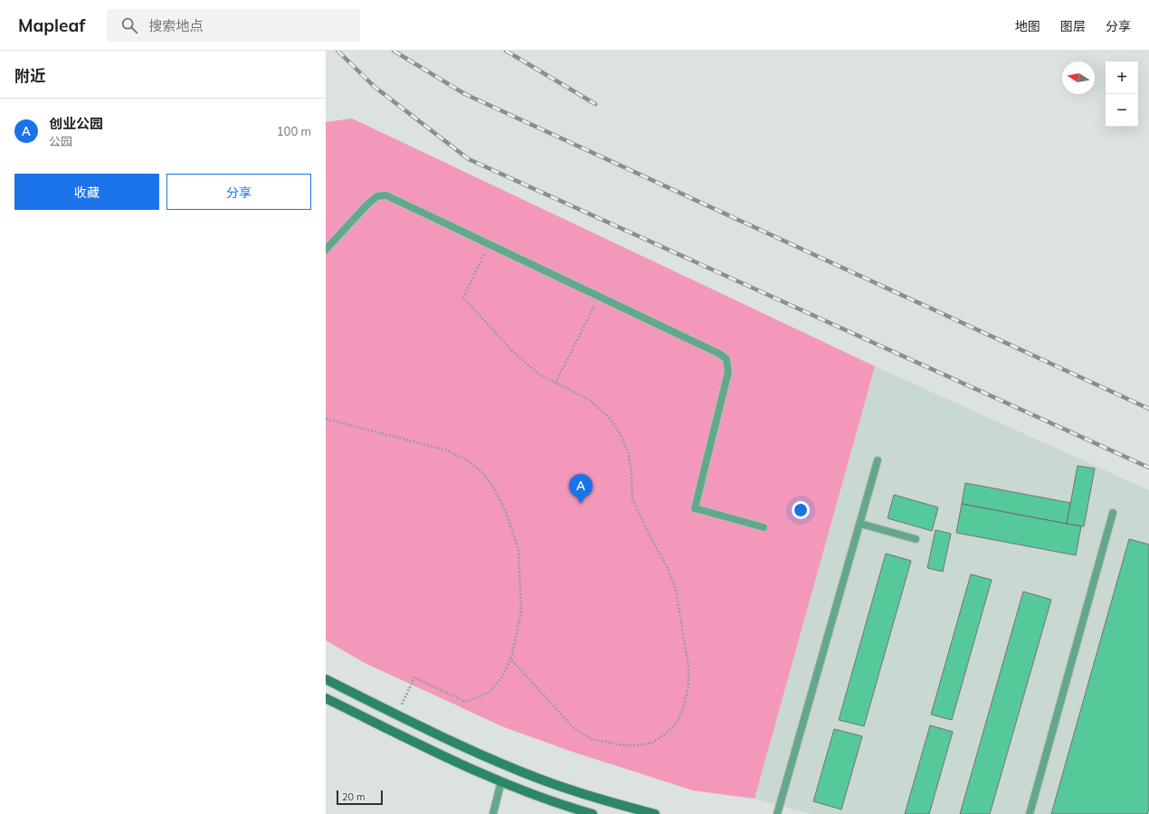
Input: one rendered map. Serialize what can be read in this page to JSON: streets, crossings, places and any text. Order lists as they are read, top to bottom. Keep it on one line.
{"scale_bar":"20 m","north":"left","page":{"header":"Mapleaf","search":"搜索地点","nav":["地图","图层","分享"],"heading":"附近","map_buttons":["+","−"],"list":[{"mark":"A","name":"创业公园","note":"公园","value":"100 m"}],"buttons":["收藏","分享"],"pins":"A","scale":"20 m"}}
